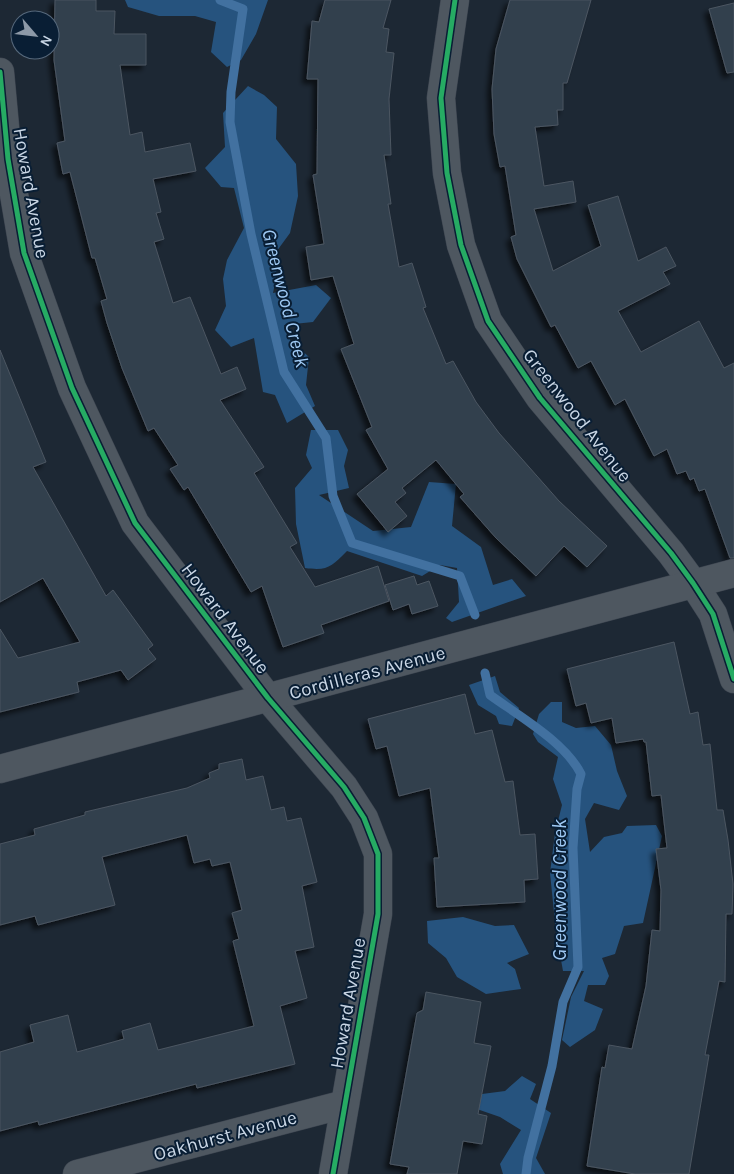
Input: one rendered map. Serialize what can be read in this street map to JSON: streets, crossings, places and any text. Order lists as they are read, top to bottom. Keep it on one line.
{"streets":{"street":["Howard Avenue","Greenwood Avenue","Cordilleras Avenue","Oakhurst Avenue"]},"crossings":[["Howard Avenue","Cordilleras Avenue"],["Howard Avenue","Oakhurst Avenue"],["Greenwood Avenue","Cordilleras Avenue"]],"water":["Greenwood Creek"],"north":"bottom right"}
